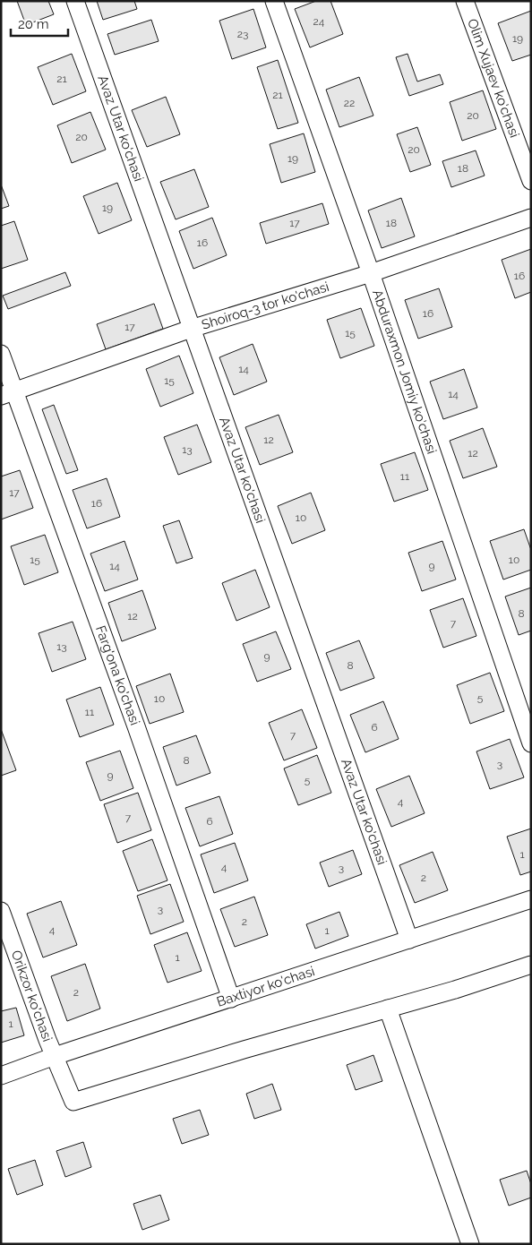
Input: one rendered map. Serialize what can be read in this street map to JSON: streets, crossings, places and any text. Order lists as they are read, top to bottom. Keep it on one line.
{"streets":{"street":["Olim Xujaev ko'chasi","Avaz Utar ko'chasi","Shoiroq-3 tor ko'chasi","Abduraxmon Jomiy ko'chasi","Farg'ona ko'chasi","Baxtiyor ko'chasi","Orikzor ko'chasi"]},"crossings":[["Avaz Utar ko'chasi","Shoiroq-3 tor ko'chasi"],["Avaz Utar ko'chasi","Baxtiyor ko'chasi"],["Shoiroq-3 tor ko'chasi","Abduraxmon Jomiy ko'chasi"],["Shoiroq-3 tor ko'chasi","Farg'ona ko'chasi"],["Farg'ona ko'chasi","Baxtiyor ko'chasi"],["Baxtiyor ko'chasi","Orikzor ko'chasi"]],"house_numbers":["24","23","19","21","21","22","20","20","20","19","18","19","17","18","16","16","16","17","15","14","15","14","12","13","12","11","17","16","10","15","10","14","9","8","12","7","13","9","8","5","10","11","6","7","8","3","9","5","4","7","6","1","4","3","2","3","2","4","1","1","2","1"],"scale_bar":"20 m"}
